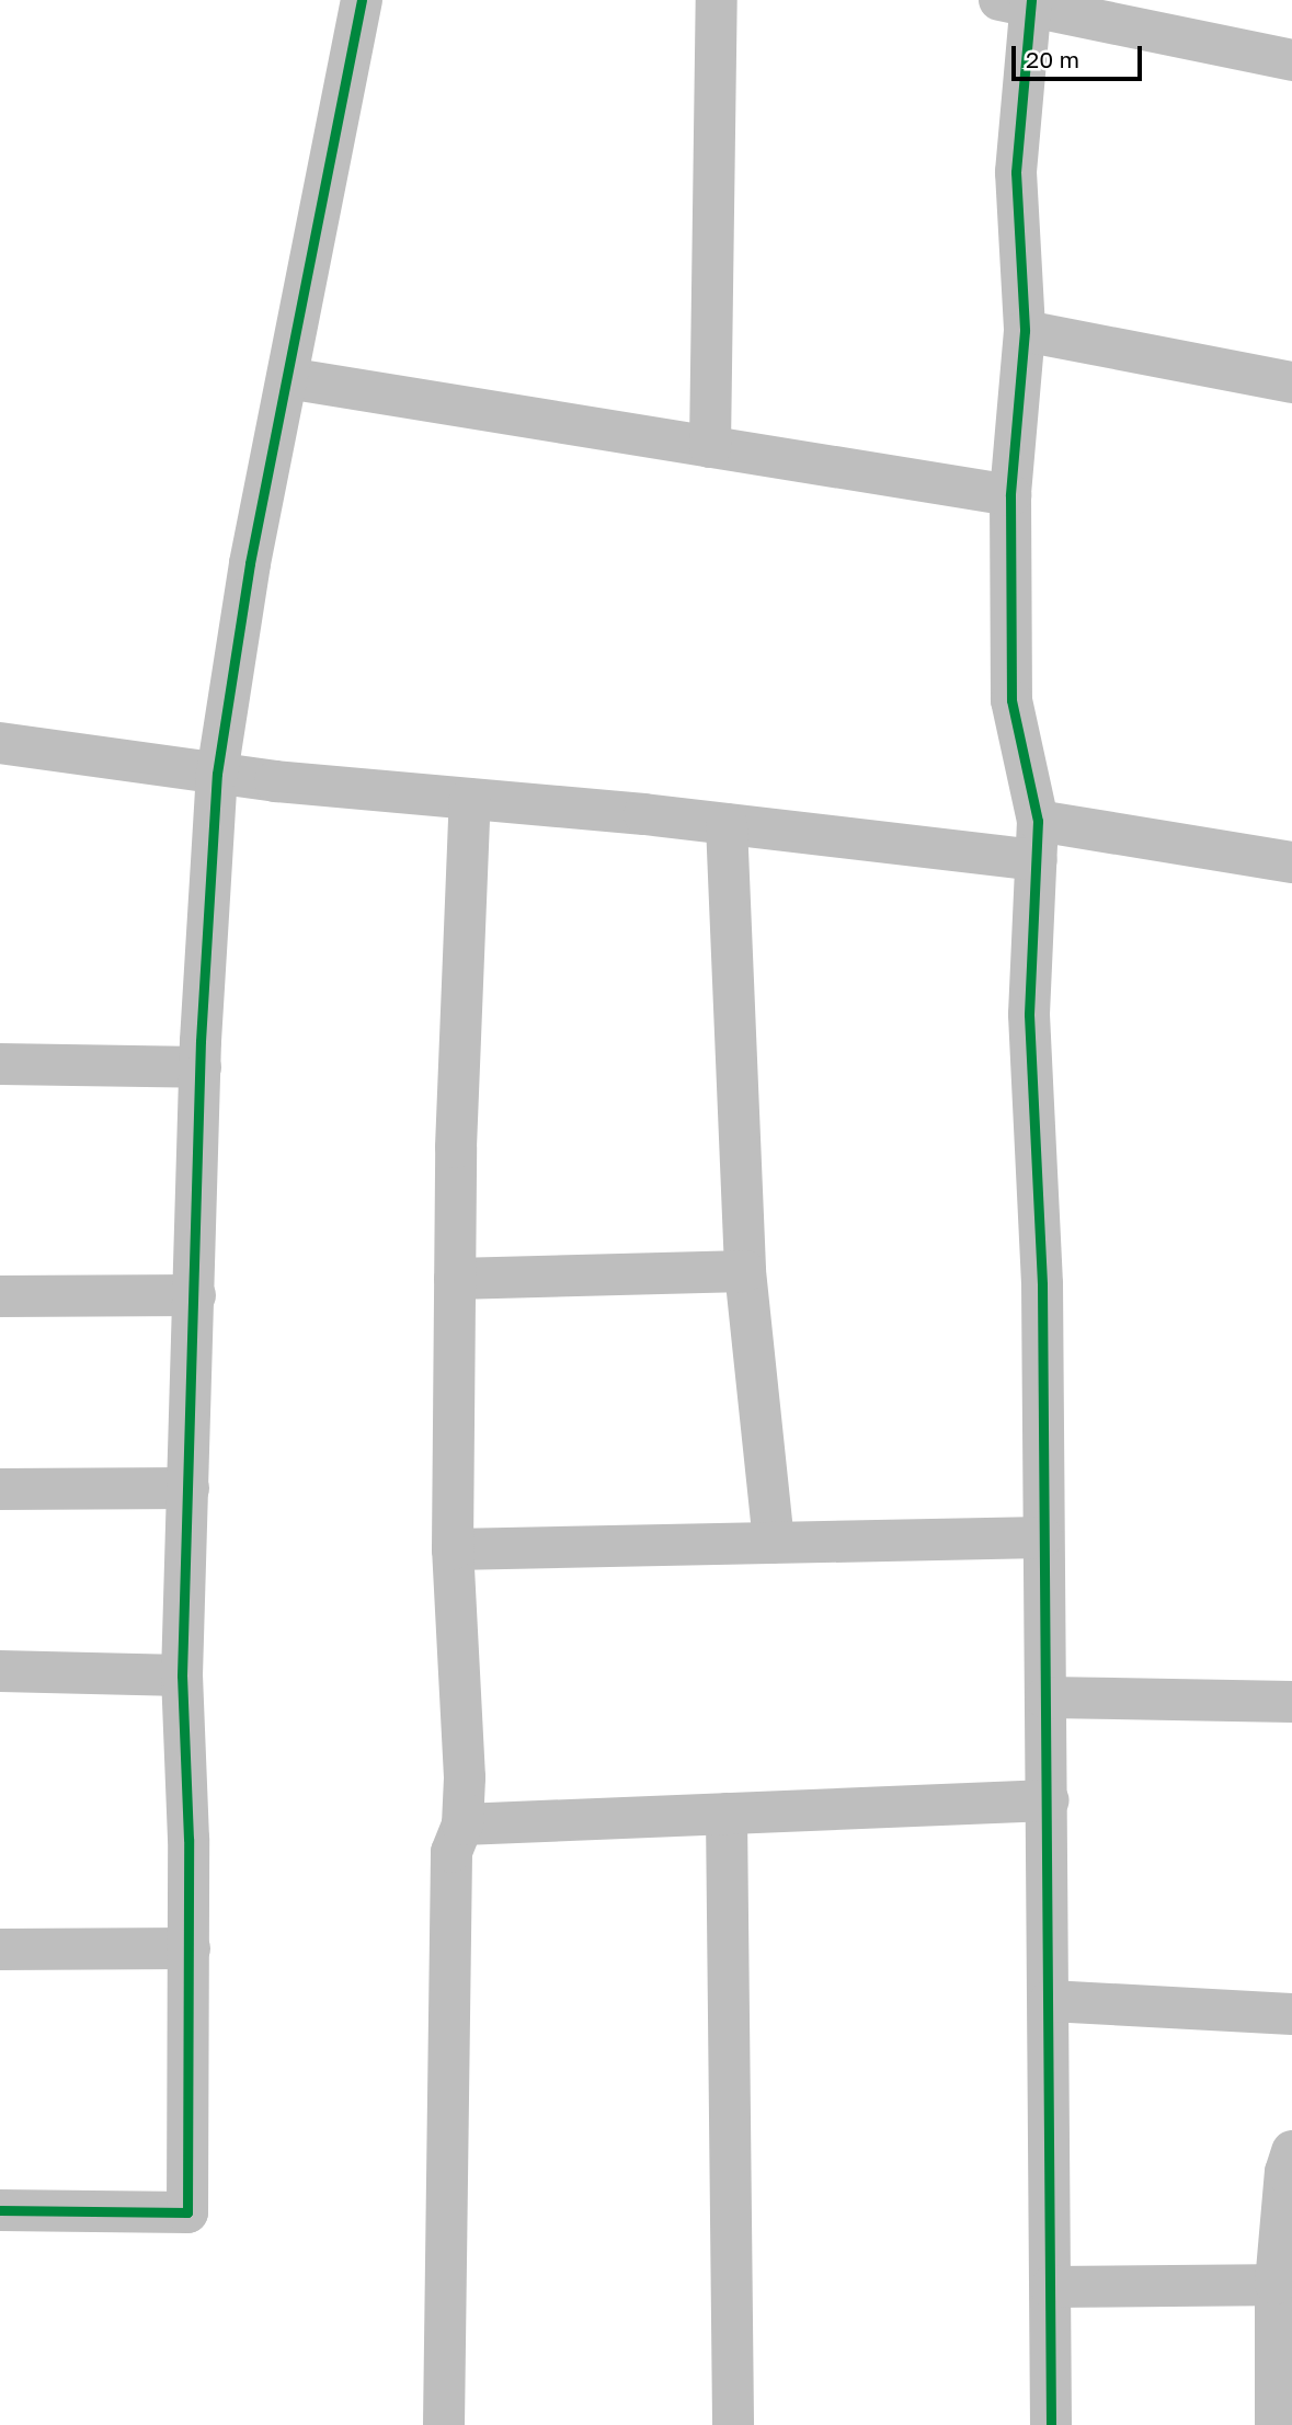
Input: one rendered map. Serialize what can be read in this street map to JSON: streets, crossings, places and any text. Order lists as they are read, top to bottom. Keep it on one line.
{"scale_bar":"20 m"}
